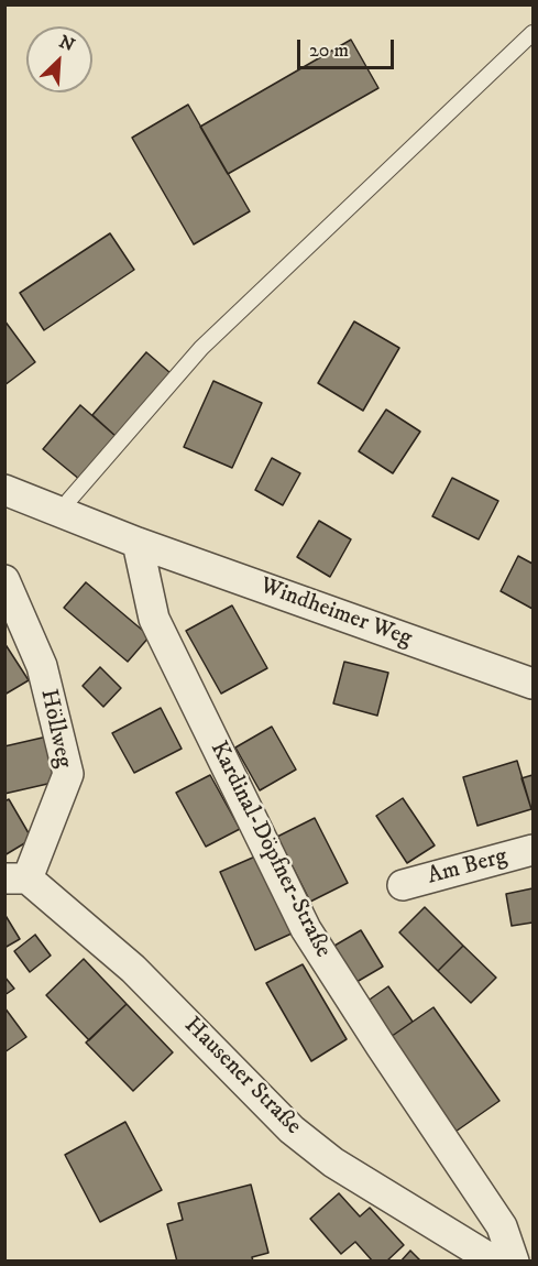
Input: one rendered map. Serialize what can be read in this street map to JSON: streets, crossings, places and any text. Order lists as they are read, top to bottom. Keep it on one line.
{"streets":{"street":["Windheimer Weg","Höllweg","Kardinal-Döpfner-Straße","Am Berg","Hausener Straße"]},"crossings":[["Windheimer Weg","Kardinal-Döpfner-Straße"],["Höllweg","Hausener Straße"]],"scale_bar":"20 m","north":"top right"}
